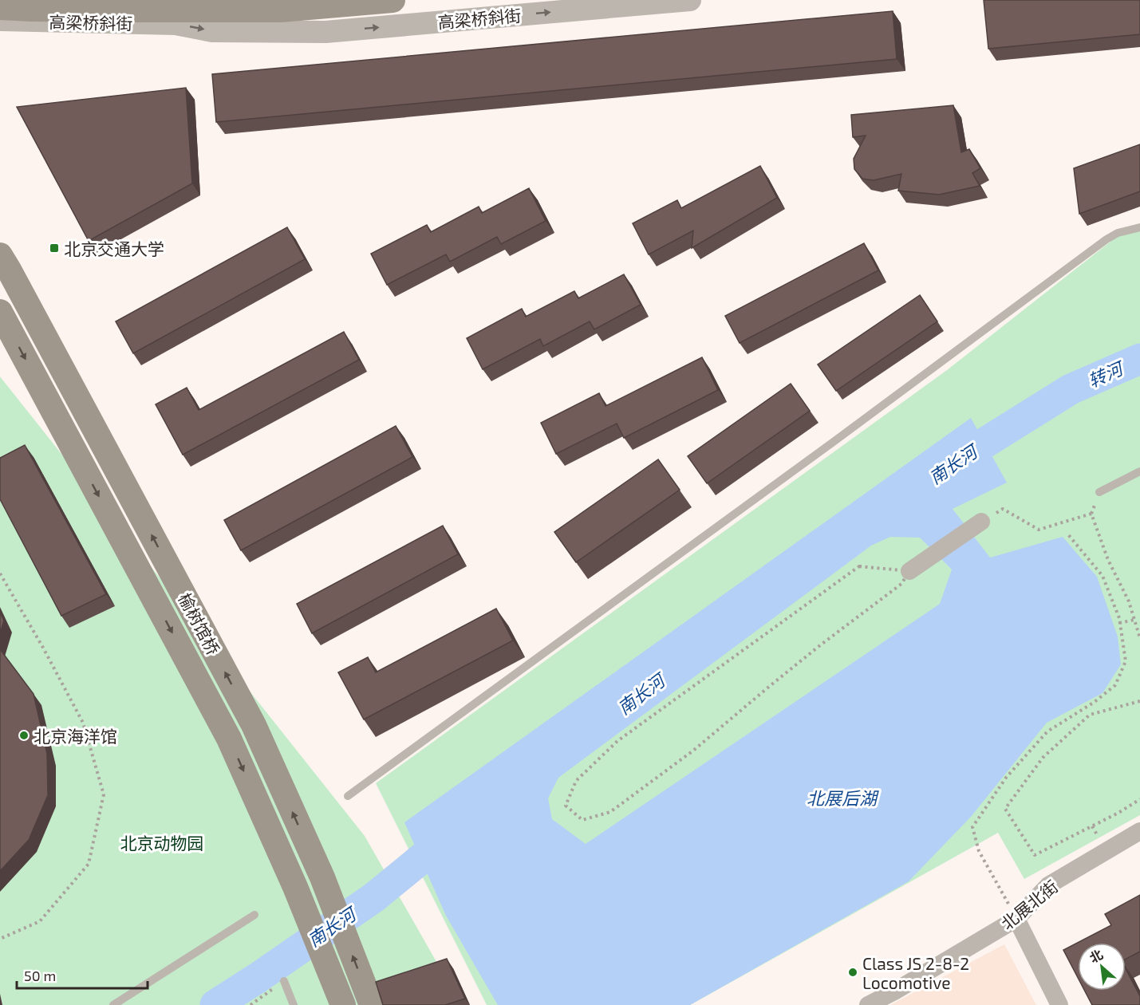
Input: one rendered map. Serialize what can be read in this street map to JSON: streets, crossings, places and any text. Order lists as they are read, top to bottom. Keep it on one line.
{"streets":{"main road":["榆树馆桥"],"street":["高梁桥斜街","北展北街"]},"one_way":["高梁桥斜街"],"water":["转河","南长河","北展后湖"],"parks":["北京动物园"],"places":{"transit":["北京交通大学"],"other":["北京海洋馆","Class JS 2-8-2 Locomotive"]},"scale_bar":"50 m","north":"top left"}
